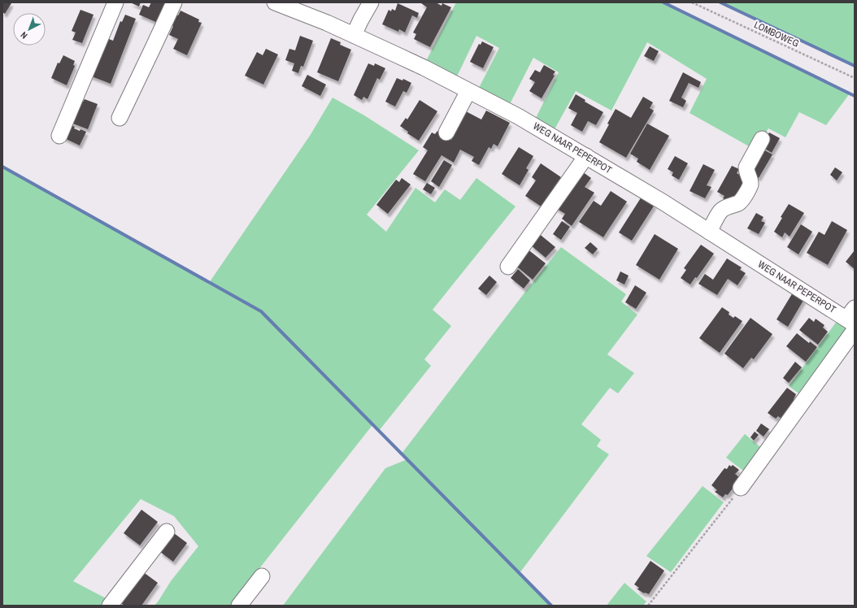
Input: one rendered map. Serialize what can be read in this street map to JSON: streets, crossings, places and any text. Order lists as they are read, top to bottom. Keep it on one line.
{"streets":{"street":["WEG NAAR PEPERPOT"],"path":["LOMBOWEG"]},"north":"bottom left"}
